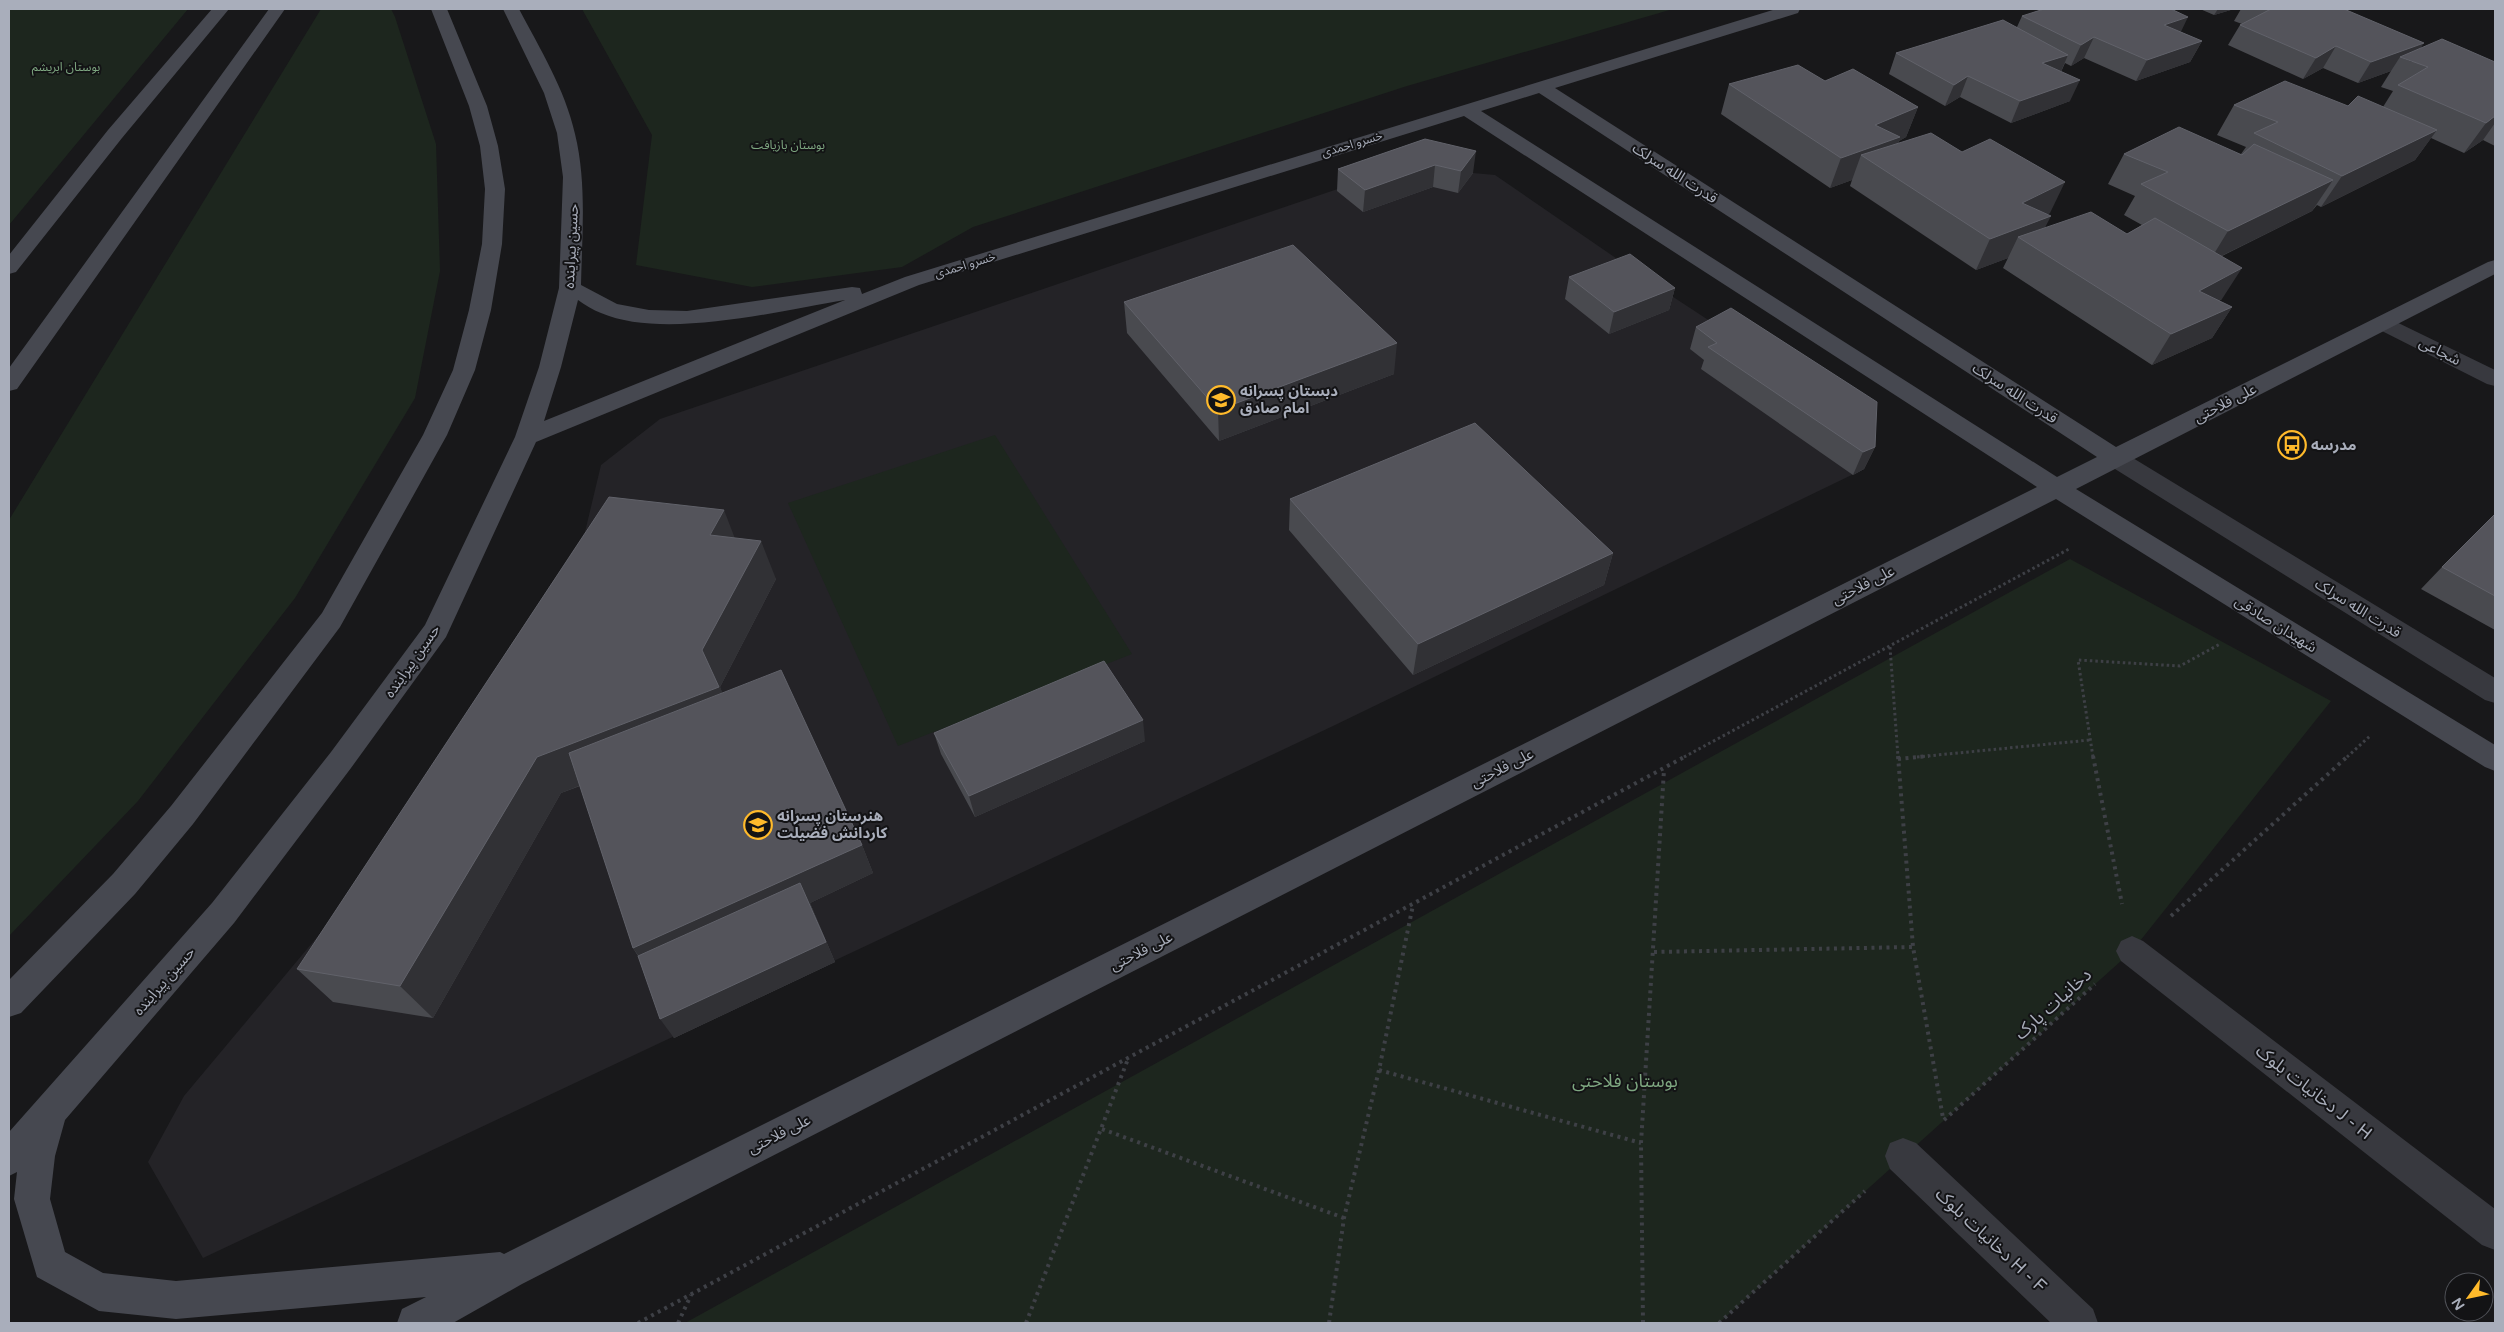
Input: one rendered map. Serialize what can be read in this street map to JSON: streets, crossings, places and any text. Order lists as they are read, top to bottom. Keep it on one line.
{"streets":{"street":["خسرو احمدی","قدرت الله سرلک","حسین پیراینده","شجاعی","علی فلاحتی","شهیدان صادقی","دخانیات بلوک J - H","دخانیات بلوک H - F"],"path":["دخانیات پارک"]},"crossings":[["خسرو احمدی","قدرت الله سرلک"],["قدرت الله سرلک","علی فلاحتی"],["شجاعی","علی فلاحتی"],["علی فلاحتی","شهیدان صادقی"],["شهیدان صادقی","دخانیات پارک"],["دخانیات پارک","دخانیات بلوک J - H"],["دخانیات پارک","دخانیات بلوک H - F"]],"parks":["بوستان ابریشم","بوستان بازیافت","بوستان فلاحتی"],"places":{"school or university":["دبستان پسرانه امام صادق","هنرستان پسرانه کاردانش فضیلت"],"bus stop":["مدرسه"]},"north":"bottom left"}
